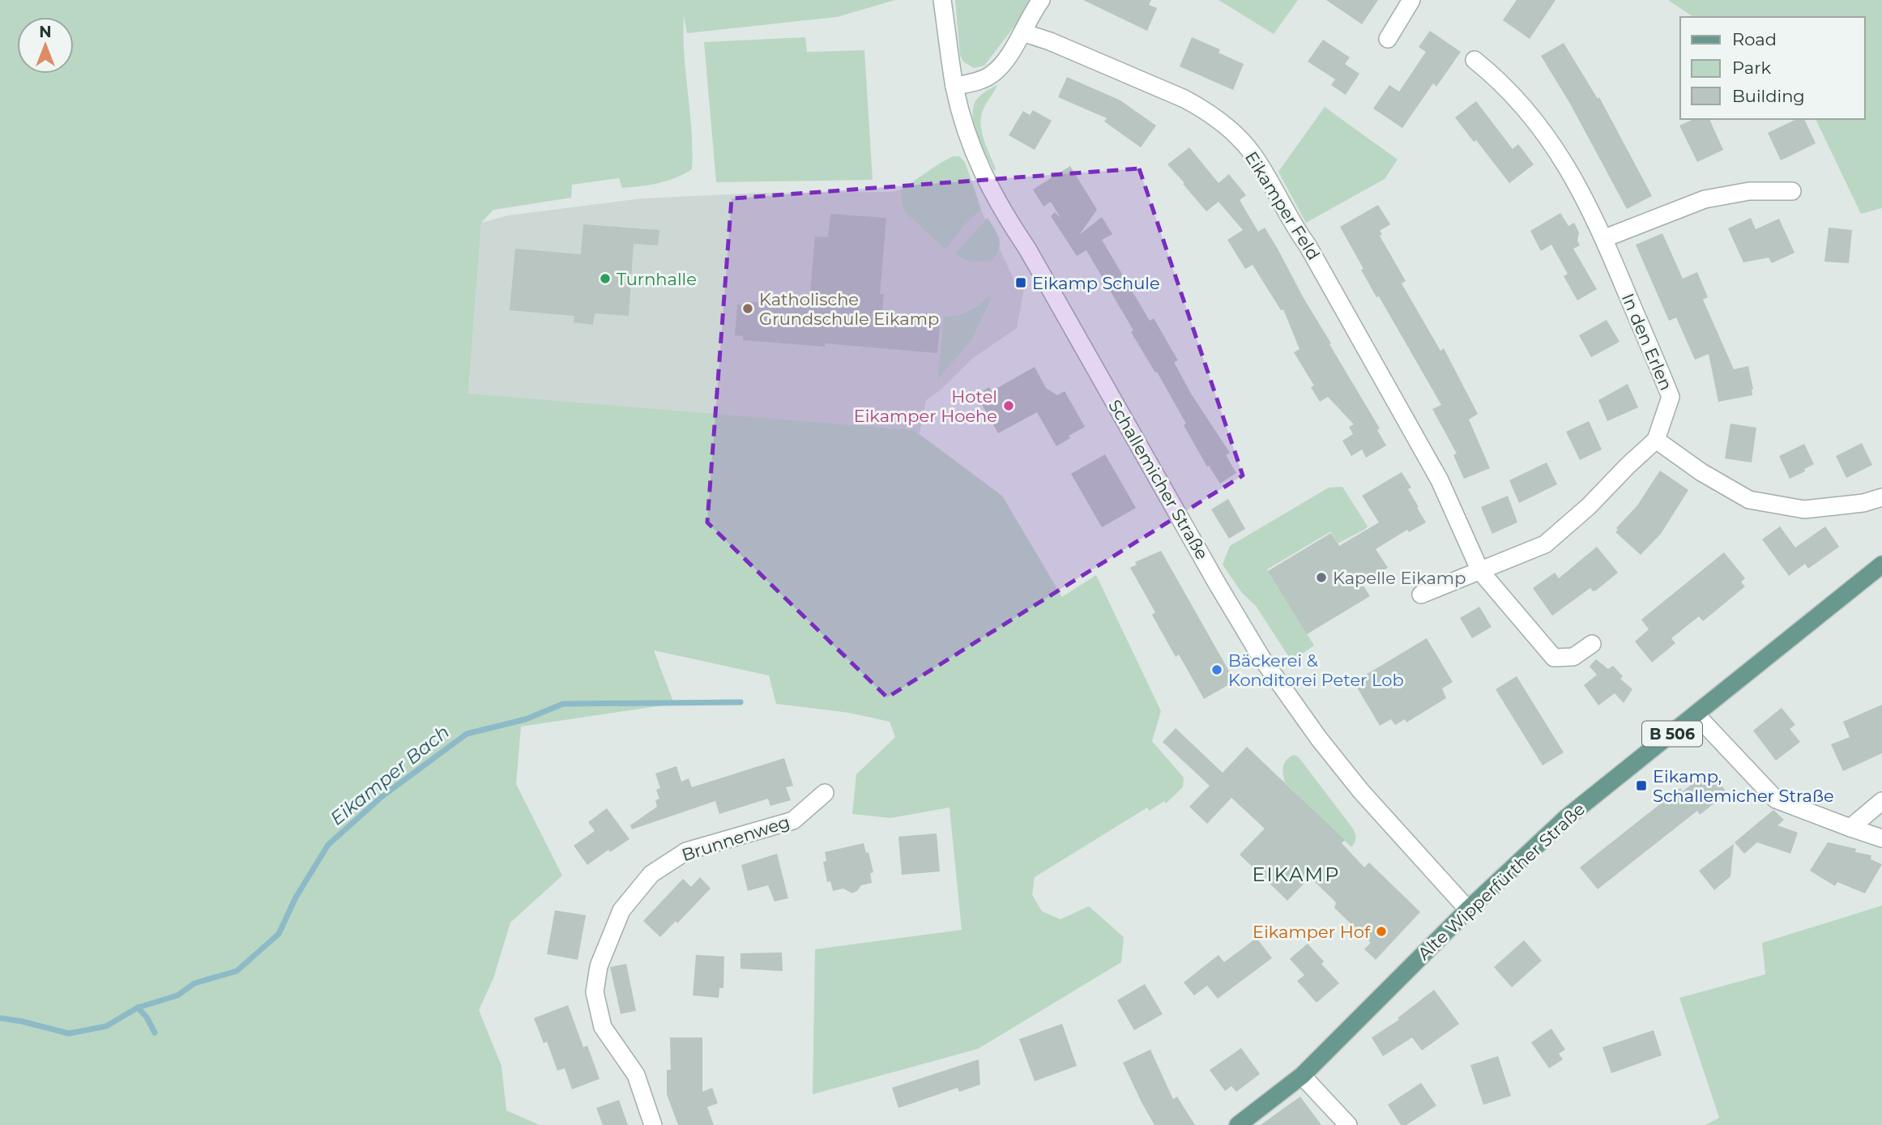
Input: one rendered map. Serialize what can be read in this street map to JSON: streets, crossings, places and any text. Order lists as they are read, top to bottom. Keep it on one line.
{"streets":{"main road":["B 506","Alte Wipperfürther Straße"],"street":["Eikamper Feld","In den Erlen","Schallemicher Straße","Brunnenweg"]},"crossings":[["Schallemicher Straße","Alte Wipperfürther Straße"]],"districts":["EIKAMP"],"water":["Eikamper Bach"],"places":{"other":["Turnhalle","Katholische Grundschule Eikamp","Hotel Eikamper Hoehe","Kapelle Eikamp","Bäckerei & Konditorei Peter Lob","Eikamper Hof"],"transit":["Eikamp Schule","Eikamp, Schallemicher Straße"]},"legend":["Road","Park","Building"],"north":"top"}
